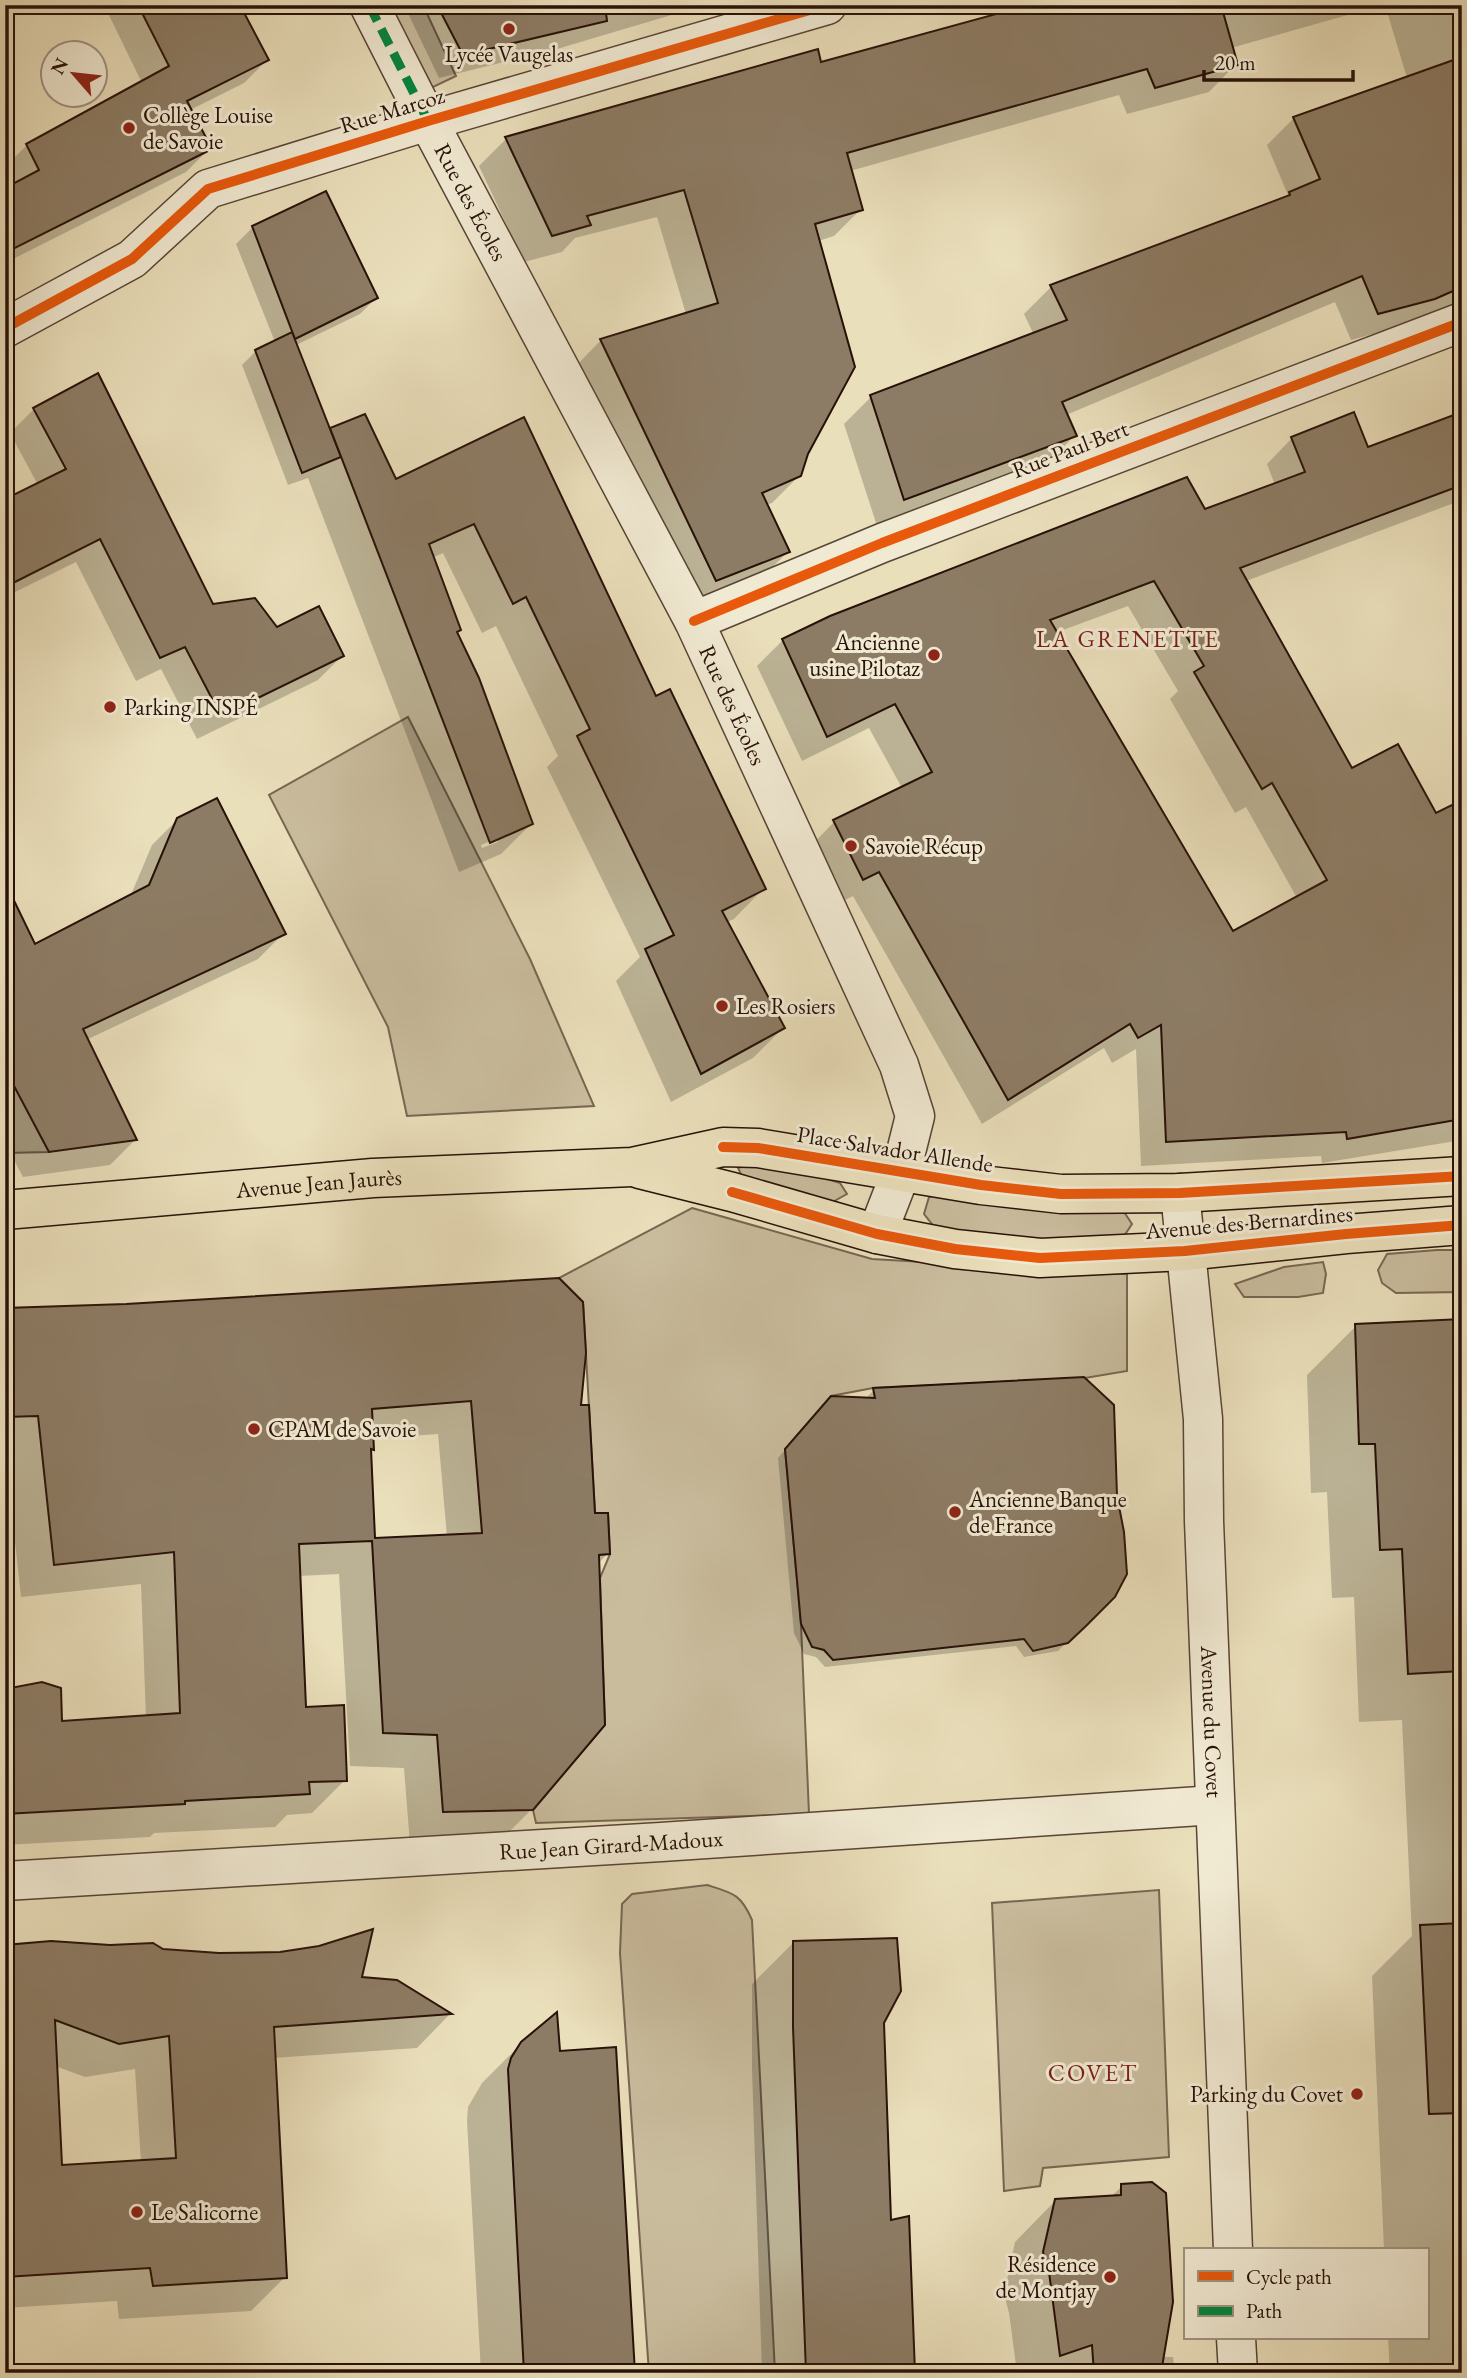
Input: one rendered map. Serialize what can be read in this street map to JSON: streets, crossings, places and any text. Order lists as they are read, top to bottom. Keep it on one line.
{"streets":{"main road":["Place Salvador Allende","Avenue Jean Jaurès","Avenue des Bernardines"],"street":["Rue Marcoz","Rue des Écoles","Rue Paul Bert","Avenue du Covet","Rue Jean Girard-Madoux"]},"crossings":[["Rue Marcoz","Rue des Écoles"],["Rue des Écoles","Rue Paul Bert"],["Rue des Écoles","Place Salvador Allende"],["Rue des Écoles","Avenue des Bernardines"],["Place Salvador Allende","Avenue Jean Jaurès"],["Place Salvador Allende","Avenue des Bernardines"],["Avenue des Bernardines","Avenue du Covet"],["Avenue du Covet","Rue Jean Girard-Madoux"]],"districts":["LA GRENETTE","COVET"],"places":["Lycée Vaugelas","Collège Louise de Savoie","Ancienne usine Pilotaz","Parking INSPÉ","Savoie Récup","Les Rosiers","CPAM de Savoie","Ancienne Banque de France","Parking du Covet","Le Salicorne","Résidence de Montjay"],"legend":["Cycle path","Path"],"scale_bar":"20 m","north":"top left"}
